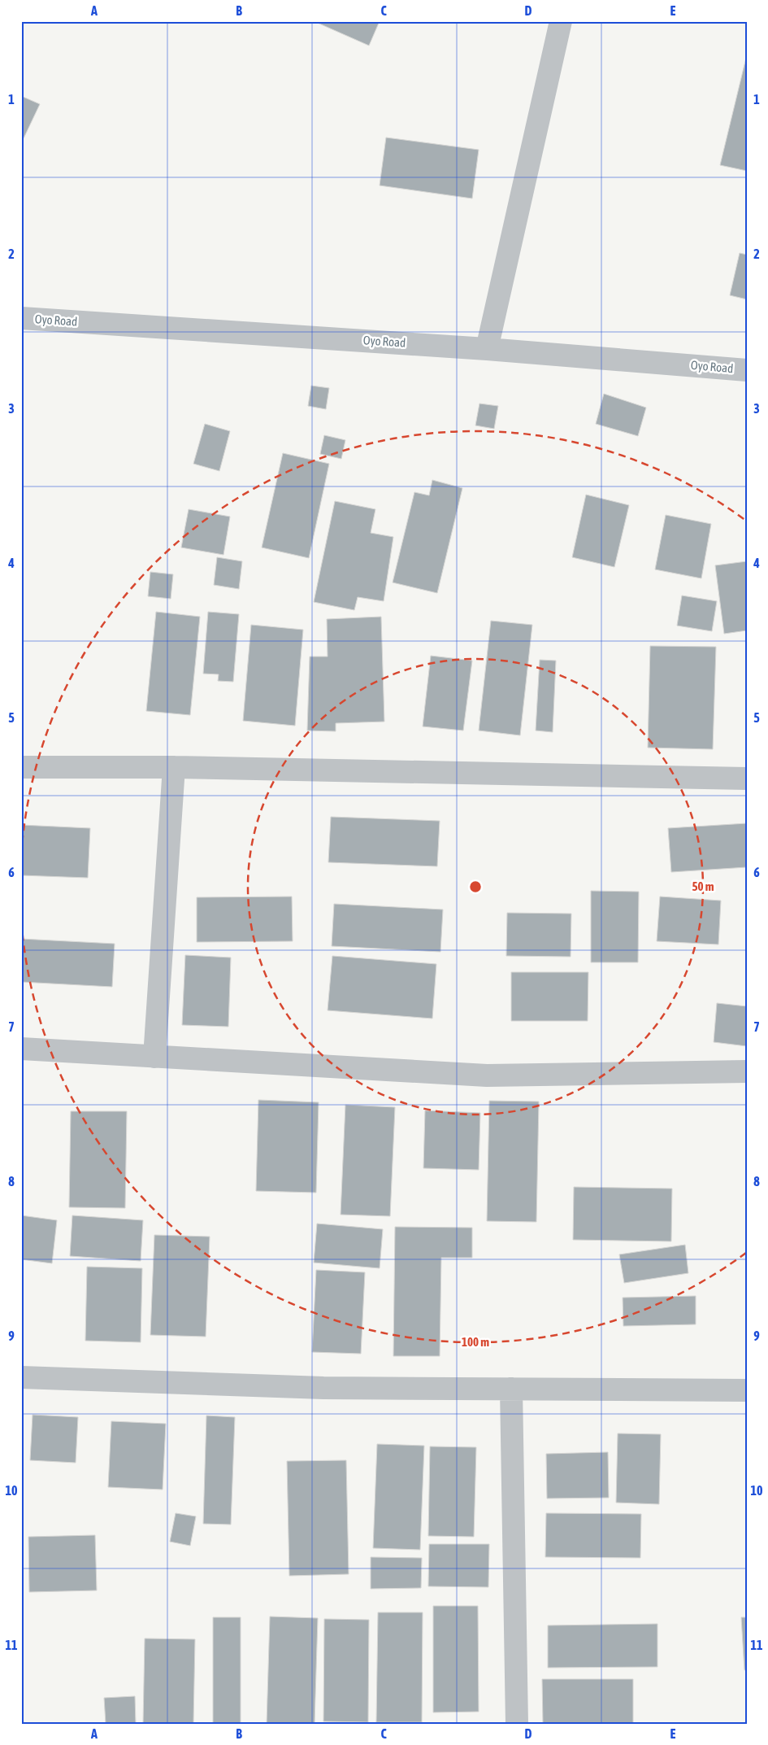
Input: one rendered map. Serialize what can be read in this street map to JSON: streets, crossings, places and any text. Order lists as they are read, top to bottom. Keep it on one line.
{"streets":{"street":["Oyo Road"]},"grid":{"columns":["A","B","C","D","E"],"rows":["1","2","3","4","5","6","7","8","9","10","11"]},"rings":["50 m","100 m"]}
